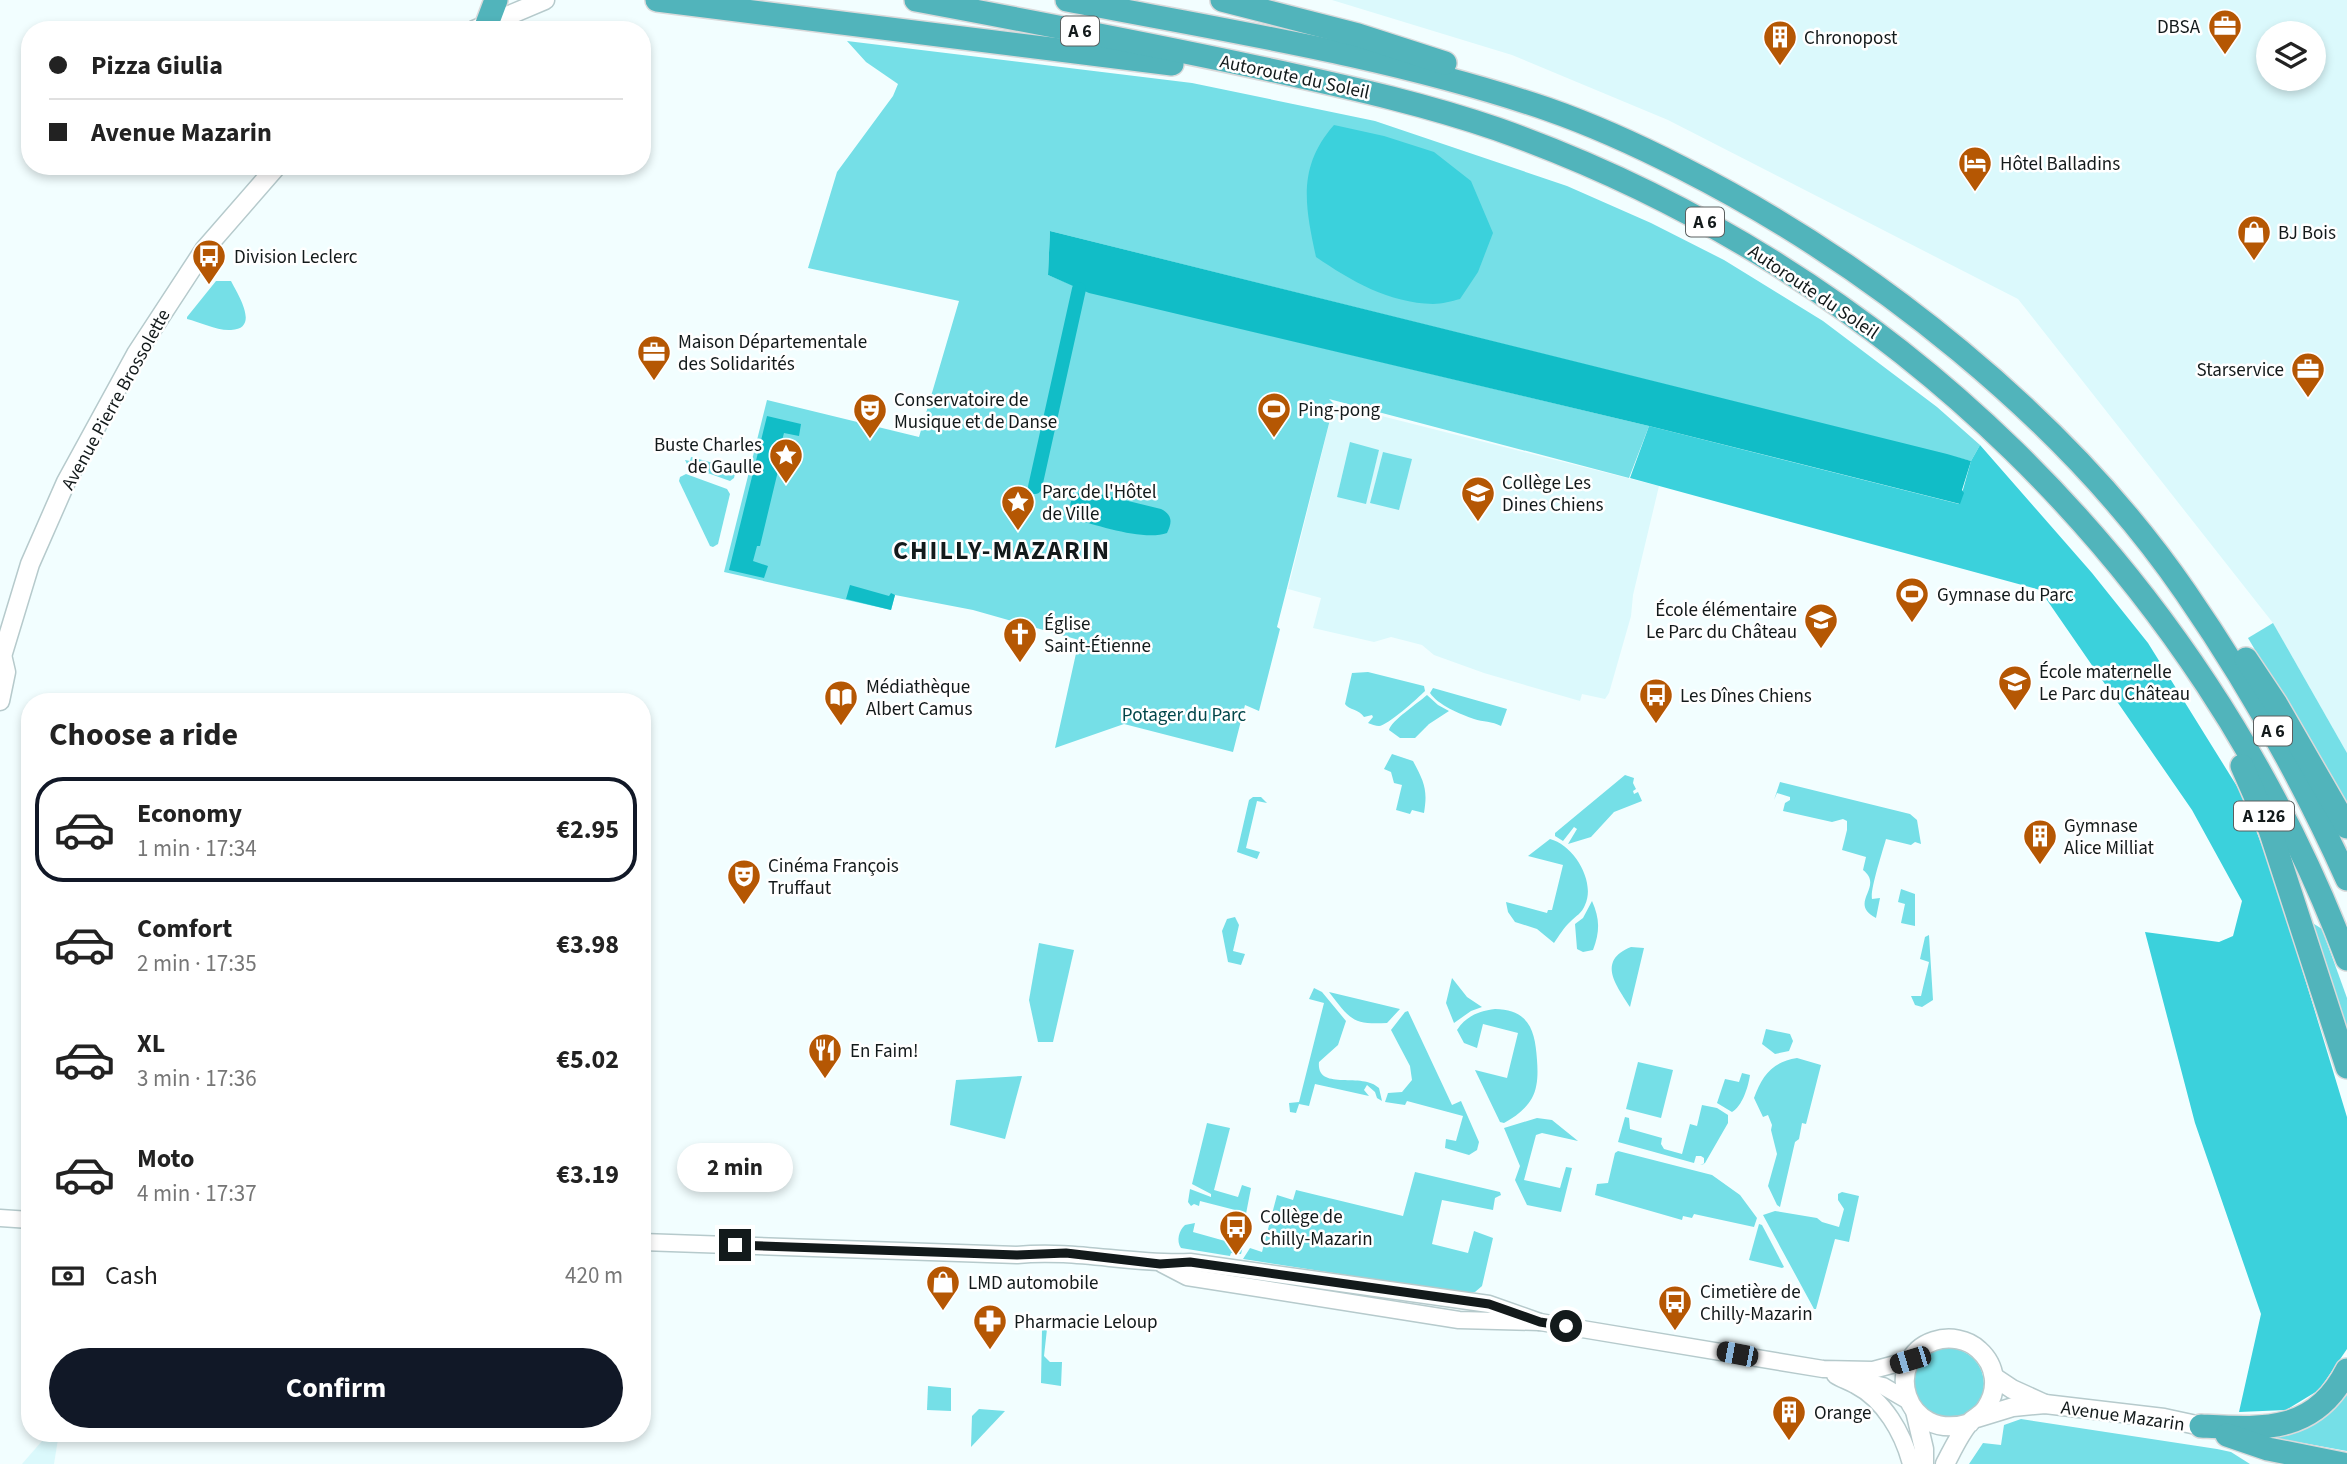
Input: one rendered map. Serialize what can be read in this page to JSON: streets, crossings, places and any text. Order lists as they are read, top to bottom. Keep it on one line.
{"streets":{"highway":["A 6","Autoroute du Soleil","A 126"],"main road":["Avenue Pierre Brossolette","Avenue Mazarin"]},"crossings":[["Autoroute du Soleil","A 126"]],"districts":["CHILLY-MAZARIN"],"parks":["Potager du Parc"],"places":{"office":["DBSA","Maison Départementale des Solidarités","Starservice"],"building":["Chronopost","Gymnase Alice Milliat","Orange"],"hotel":["Hôtel Balladins"],"shop":["BJ Bois","LMD automobile"],"bus stop":["Division Leclerc","Les Dînes Chiens","Collège de Chilly-Mazarin","Cimetière de Chilly-Mazarin"],"sports":["Ping-pong","Gymnase du Parc"],"theatre":["Conservatoire de Musique et de Danse","Cinéma François Truffaut"],"place":["Buste Charles de Gaulle","Parc de l'Hôtel de Ville"],"school or university":["Collège Les Dines Chiens","École élémentaire Le Parc du Château","École maternelle Le Parc du Château"],"church":["Église Saint-Étienne"],"library":["Médiathèque Albert Camus"],"restaurant":["En Faim!"],"pharmacy":["Pharmacie Leloup"]},"page":{"banner":["Pizza Giulia","Avenue Mazarin"],"heading":"Choose a ride","list":[{"name":"Economy","note":"1 min · 17:34","value":"€2.95"},{"name":"Comfort","note":"2 min · 17:35","value":"€3.98"},{"name":"XL","note":"3 min · 17:36","value":"€5.02"},{"name":"Moto","note":"4 min · 17:37","value":"€3.19"}],"bubble":"2 min","pay":["Cash","420 m"],"buttons":"Confirm"}}
